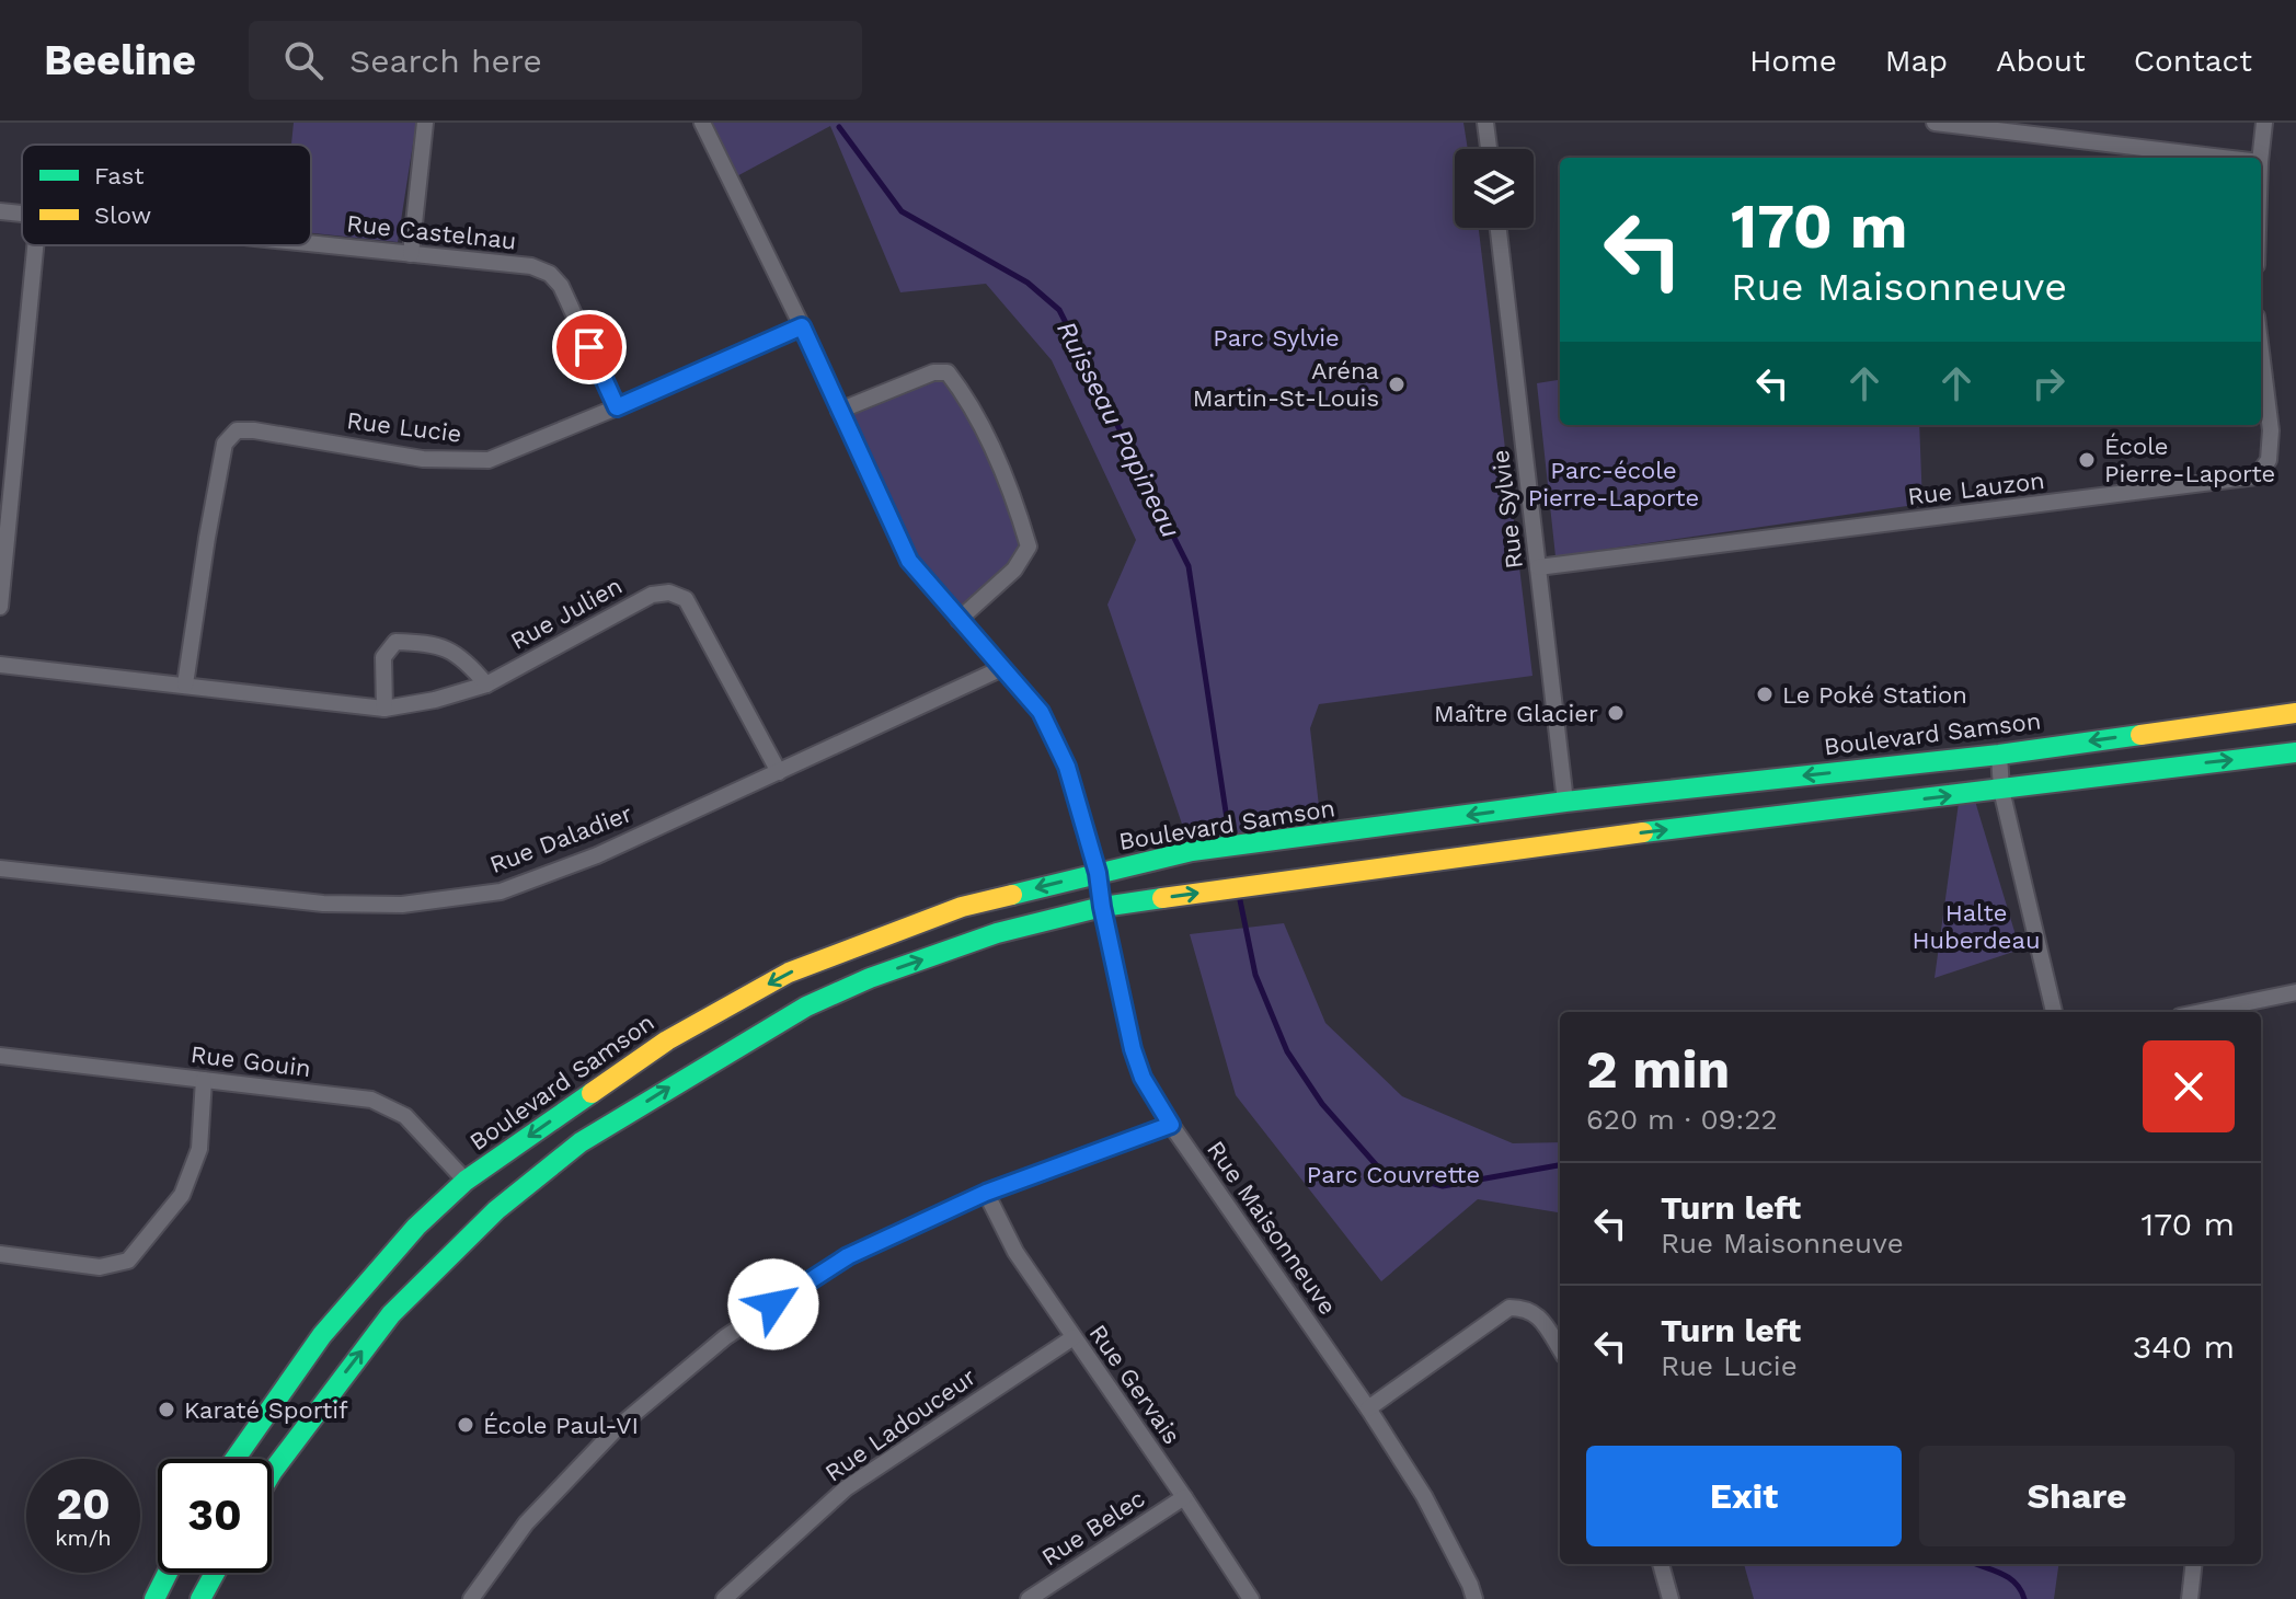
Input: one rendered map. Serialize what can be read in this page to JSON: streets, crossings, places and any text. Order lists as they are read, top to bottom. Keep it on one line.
{"streets":{"street":["Rue Castelnau","Rue Lucie","Rue Lauzon","Rue Sylvie","Rue Julien","Boulevard Samson","Rue Daladier","Rue Gouin","Rue Maisonneuve","Rue Gervais","Rue Ladouceur","Rue Belec"]},"crossings":[["Rue Castelnau","Rue Lucie"],["Rue Lucie","Rue Julien"],["Rue Lucie","Rue Maisonneuve"],["Rue Lauzon","Rue Sylvie"],["Rue Sylvie","Boulevard Samson"],["Rue Julien","Rue Daladier"],["Boulevard Samson","Rue Gouin"],["Boulevard Samson","Rue Maisonneuve"],["Rue Daladier","Rue Maisonneuve"],["Rue Gervais","Rue Ladouceur"],["Rue Gervais","Rue Belec"]],"water":["Ruisseau Papineau"],"parks":["Parc Sylvie","Parc-école Pierre-Laporte","Halte Huberdeau","Parc Couvrette"],"places":["Aréna Martin-St-Louis","École Pierre-Laporte","Le Poké Station","Maître Glacier","Karaté Sportif","École Paul-VI"],"legend":["Fast","Slow"],"page":{"header":"Beeline","search":"Search here","nav":["Home","Map","About","Contact"],"turn":["170 m","Rue Maisonneuve"],"heading":["2 min","620 m · 09:22"],"list":[{"name":"Turn left","note":"Rue Maisonneuve","value":"170 m"},{"name":"Turn left","note":"Rue Lucie","value":"340 m"}],"buttons":["Exit","Share"],"speed":"20 km/h","limit":"30"}}
